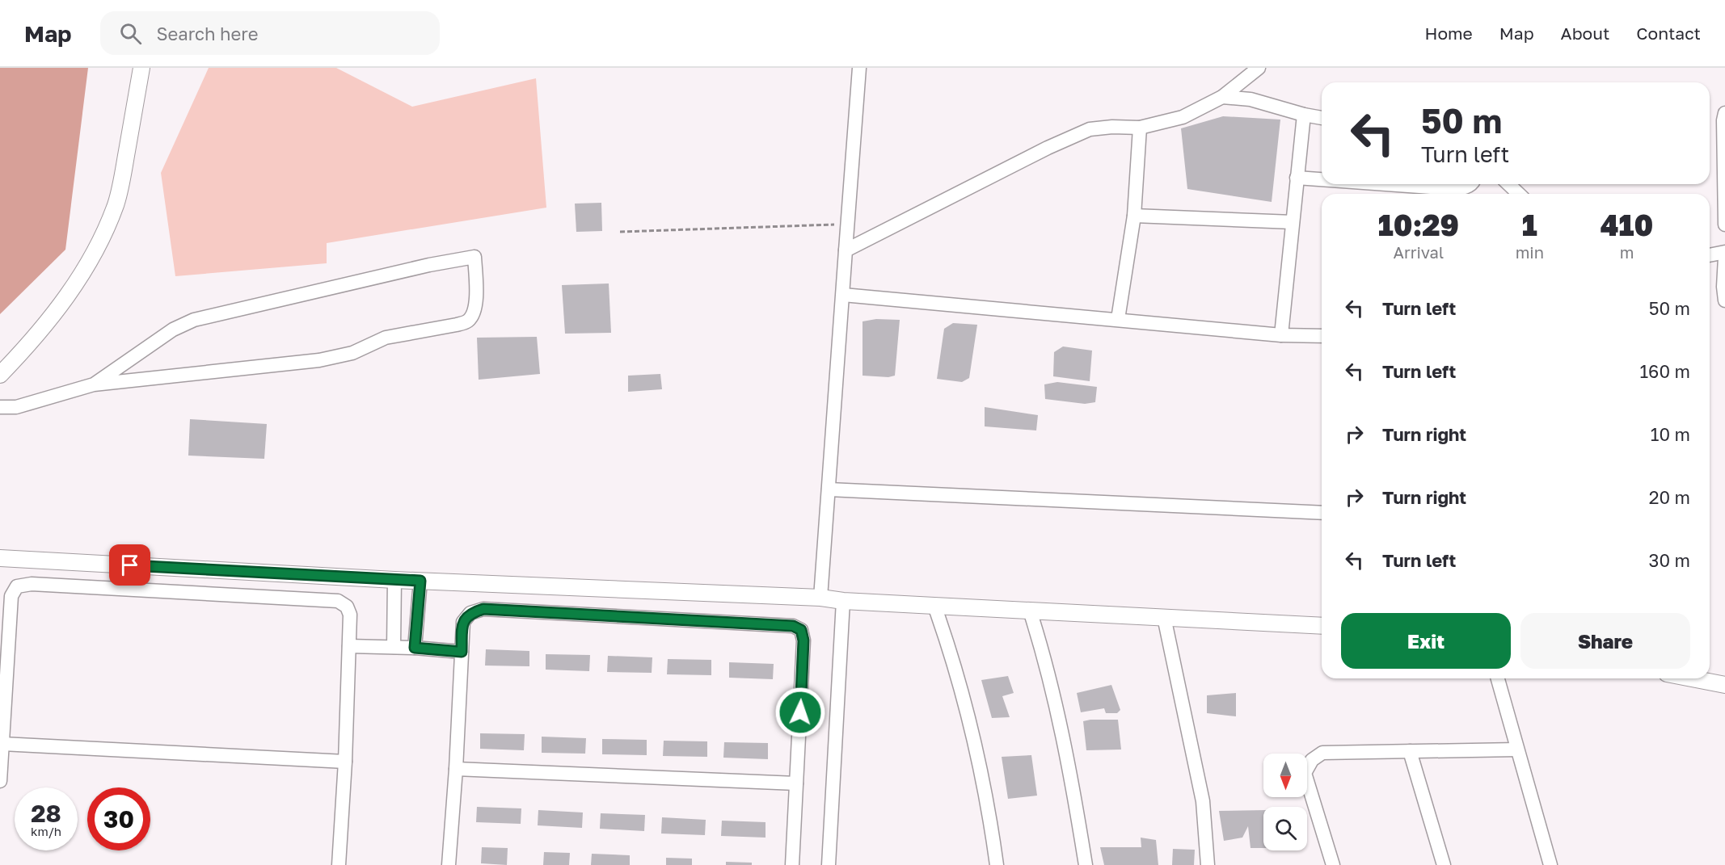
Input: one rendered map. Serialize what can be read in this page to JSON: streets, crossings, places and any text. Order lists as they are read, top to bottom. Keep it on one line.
{"north":"bottom","page":{"header":"Map","search":"Search here","nav":["Home","Map","About","Contact"],"turn":["50 m","Turn left"],"eta":["10:29","Arrival","1","min","410","m"],"list":[{"name":"Turn left","value":"50 m"},{"name":"Turn left","value":"160 m"},{"name":"Turn right","value":"10 m"},{"name":"Turn right","value":"20 m"},{"name":"Turn left","value":"30 m"}],"buttons":["Exit","Share"],"speed":"28 km/h","limit":"30"}}
